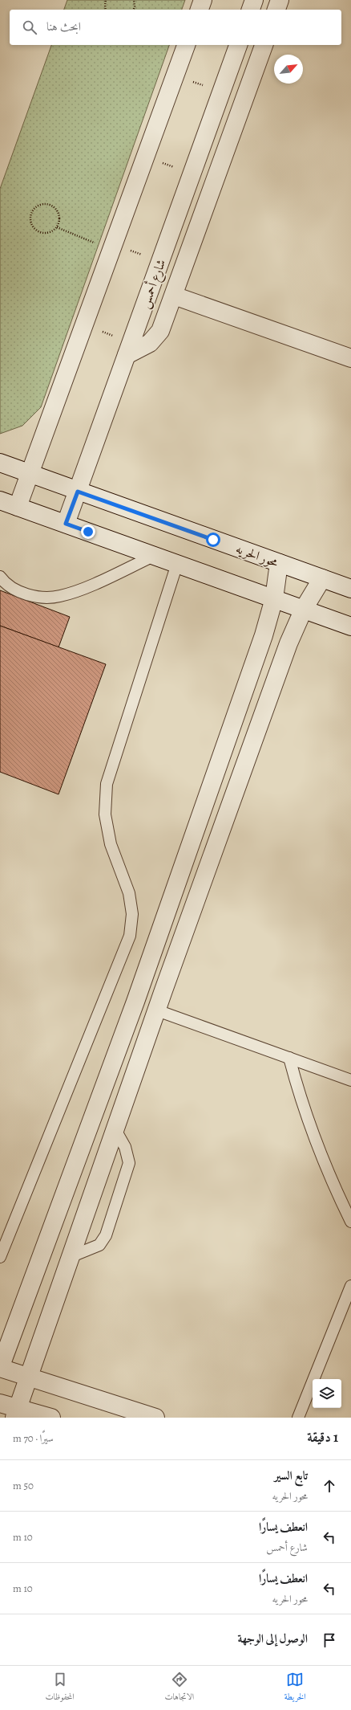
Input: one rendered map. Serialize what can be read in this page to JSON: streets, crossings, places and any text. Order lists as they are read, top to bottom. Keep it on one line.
{"streets":{"street":["شارع أحمس","محور الحريه"]},"crossings":[["شارع أحمس","محور الحريه"]],"north":"top right","page":{"search":"ابحث هنا","heading":["1 دقيقة","سيرًا · 70 m"],"list":[["تابع السير","محور الحريه","50 m"],["انعطف يسارًا","شارع أحمس","10 m"],["انعطف يسارًا","محور الحريه","10 m"],"الوصول إلى الوجهة"],"nav":["الخريطة","الاتجاهات","المحفوظات"]}}
